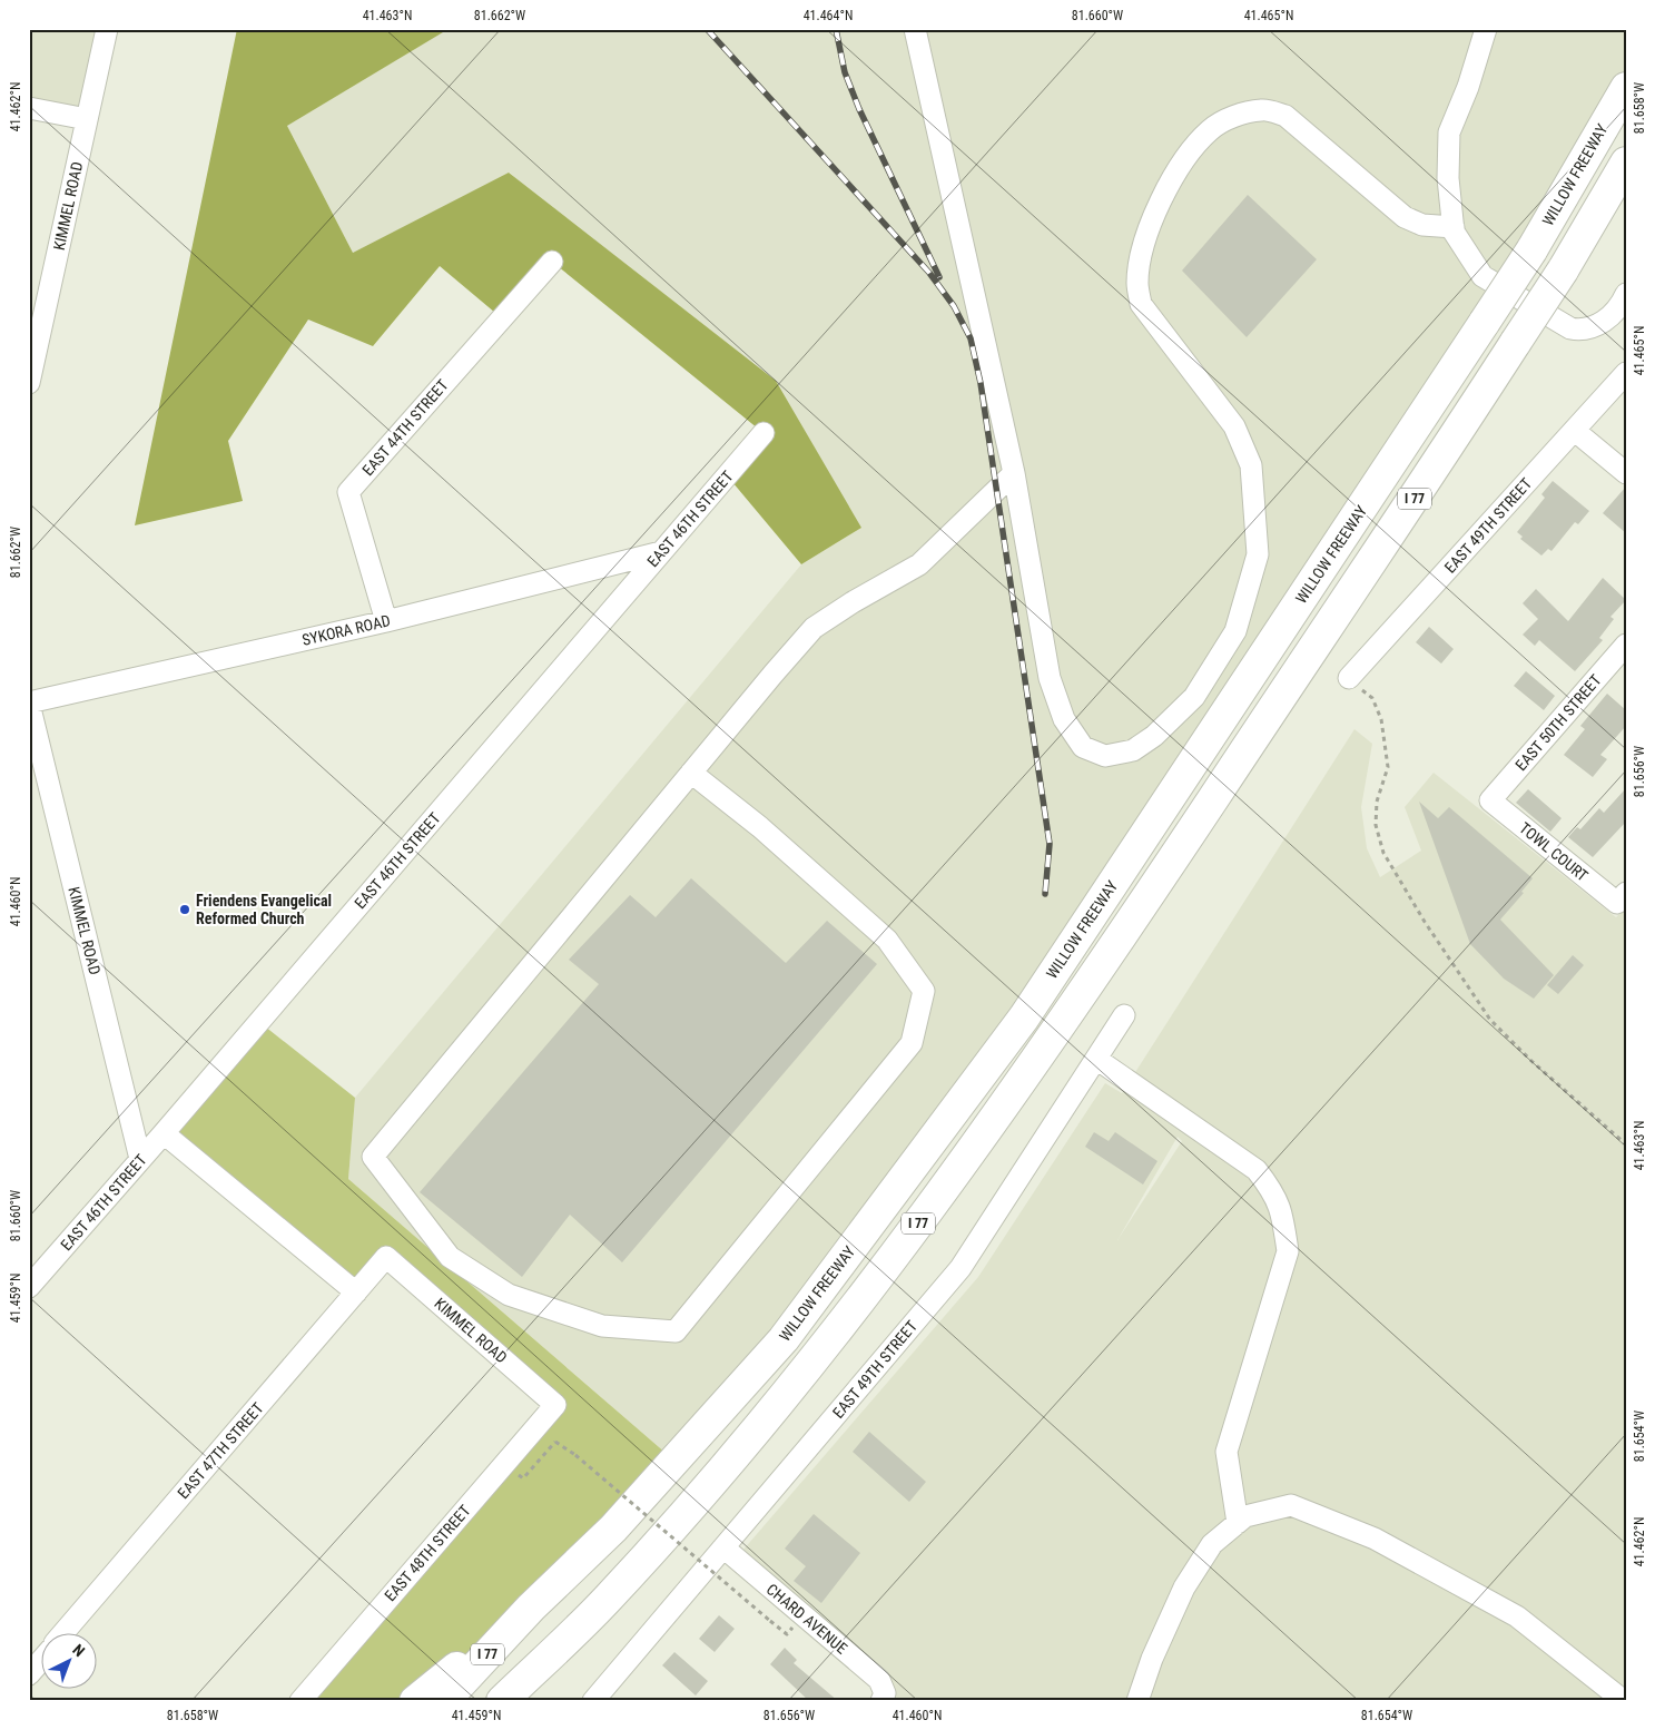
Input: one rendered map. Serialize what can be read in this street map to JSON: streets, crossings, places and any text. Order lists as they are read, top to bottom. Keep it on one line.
{"streets":{"highway":["WILLOW FREEWAY","I 77"],"street":["KIMMEL ROAD","EAST 44TH STREET","EAST 46TH STREET","EAST 49TH STREET","SYKORA ROAD","EAST 50TH STREET","TOWL COURT","EAST 47TH STREET","EAST 48TH STREET","CHARD AVENUE"]},"crossings":[["KIMMEL ROAD","EAST 46TH STREET"],["KIMMEL ROAD","SYKORA ROAD"],["KIMMEL ROAD","EAST 47TH STREET"],["KIMMEL ROAD","EAST 48TH STREET"],["EAST 44TH STREET","SYKORA ROAD"],["EAST 46TH STREET","SYKORA ROAD"],["EAST 49TH STREET","CHARD AVENUE"],["EAST 50TH STREET","TOWL COURT"]],"places":["Friendens Evangelical Reformed Church"],"north":"top right","coordinates":["41.463°N","81.662°W","41.464°N","81.660°W","41.465°N","41.462°N","81.658°W","81.656°W","41.460°N","41.459°N","81.654°W"]}
